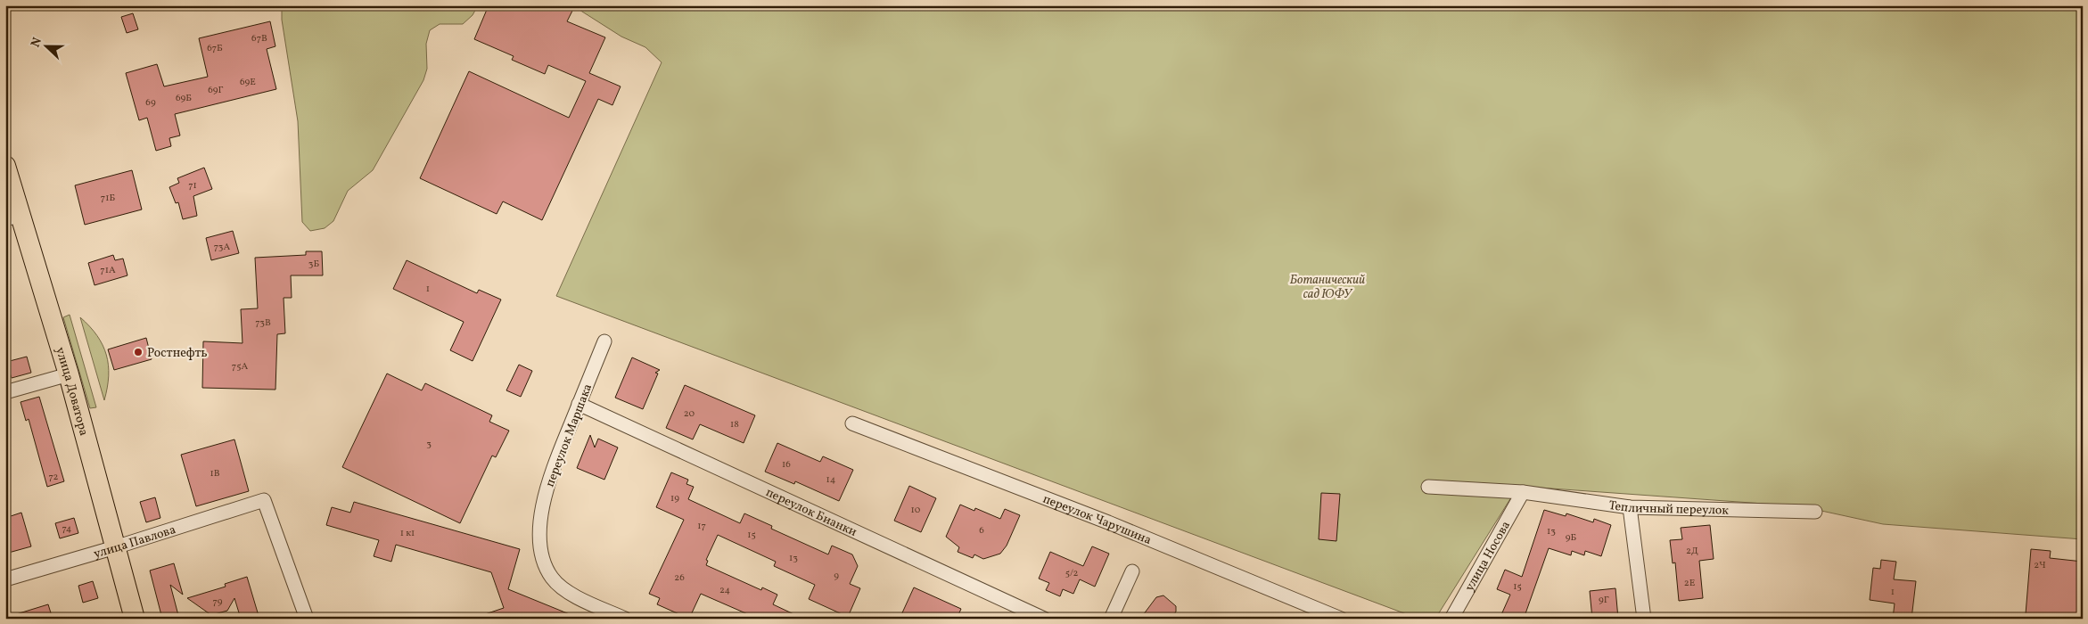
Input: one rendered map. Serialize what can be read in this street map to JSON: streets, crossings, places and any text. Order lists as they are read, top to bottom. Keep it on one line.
{"streets":{"main road":["улица Доватора"],"street":["переулок Маршака","Тепличный переулок","переулок Бианки","переулок Чарушина","улица Павлова","улица Носова"]},"crossings":[["улица Доватора","улица Павлова"],["переулок Маршака","переулок Бианки"],["Тепличный переулок","улица Носова"]],"parks":["Ботанический сад ЮФУ"],"places":["Ростнефть"],"house_numbers":["67В","67Б","69Е","69Г","69Б","69","71","71Б","73А","3Б","71А","1","73В","75А","20","18","3","16","1В","72","14","19","10","17","74","6","13","1 к1","15","9Б","2Д","13","2Ч","5/2","9","26","2Е","15","24","1","9Г","79"],"north":"left"}
